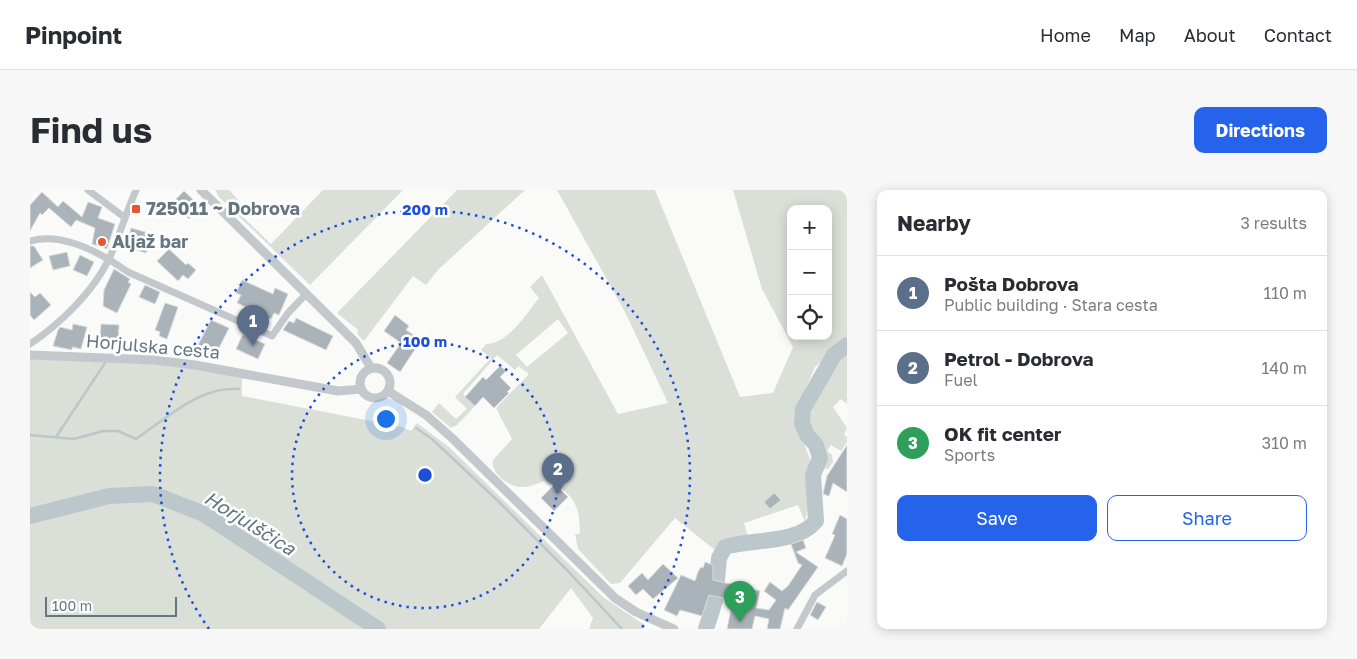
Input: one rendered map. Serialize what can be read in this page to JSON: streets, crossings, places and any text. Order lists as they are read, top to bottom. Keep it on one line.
{"streets":{"street":["Horjulska cesta"]},"water":["Horjulščica"],"places":{"transit":["725011 ~ Dobrova"],"other":["Aljaž bar"]},"scale_bar":"100 m","page":{"header":"Pinpoint","nav":["Home","Map","About","Contact"],"buttons":["Directions",["Save","Share"]],"title":"Find us","heading":["Nearby","3 results"],"map_buttons":["+","−"],"list":[{"mark":"1","name":"Pošta Dobrova","note":"Public building · Stara cesta","value":"110 m"},{"mark":"2","name":"Petrol - Dobrova","note":"Fuel","value":"140 m"},{"mark":"3","name":"OK fit center","note":"Sports","value":"310 m"}],"pins":["1","2","3"],"scale":"100 m"},"rings":["200 m","100 m"]}
